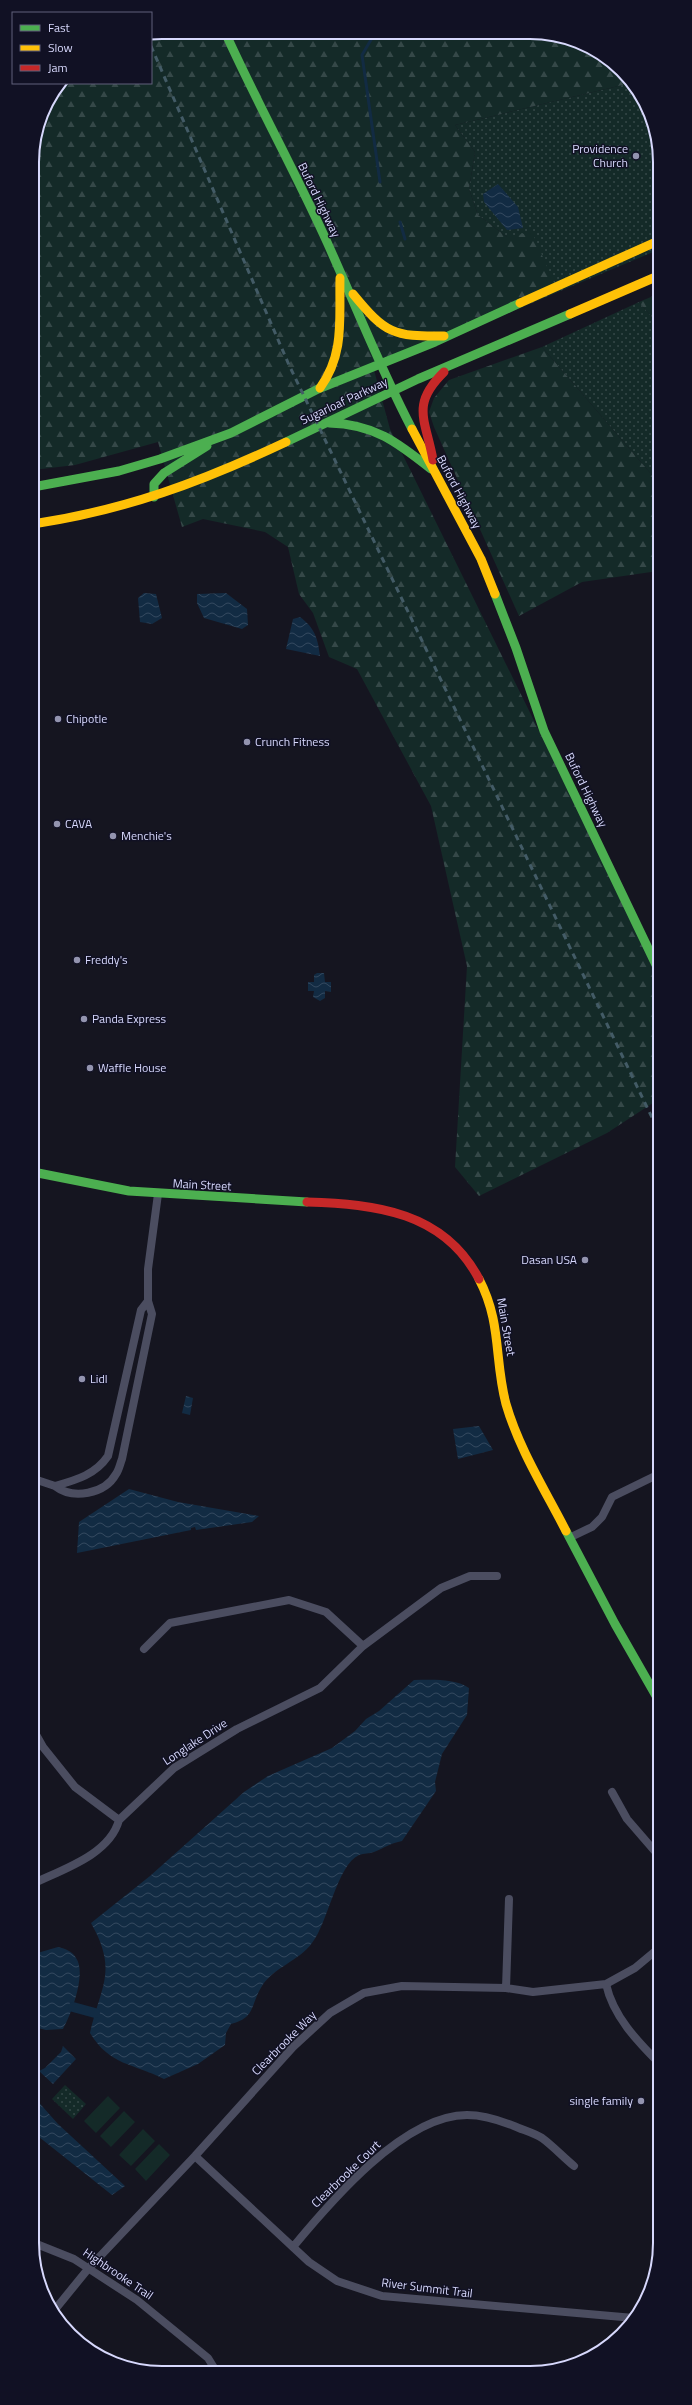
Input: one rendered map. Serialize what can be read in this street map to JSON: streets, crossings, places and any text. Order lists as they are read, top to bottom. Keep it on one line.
{"streets":{"main road":["Buford Highway","Sugarloaf Parkway","Main Street"],"street":["Longlake Drive","Clearbrooke Way","Clearbrooke Court","Highbrooke Trail","River Summit Trail"]},"crossings":[["Buford Highway","Sugarloaf Parkway"],["Clearbrooke Way","Highbrooke Trail"],["Clearbrooke Way","River Summit Trail"],["Clearbrooke Court","River Summit Trail"]],"places":["Providence Church","Chipotle","Crunch Fitness","CAVA","Menchie's","Freddy's","Panda Express","Waffle House","Dasan USA","Lidl","single family"],"legend":["Fast","Slow","Jam"]}
